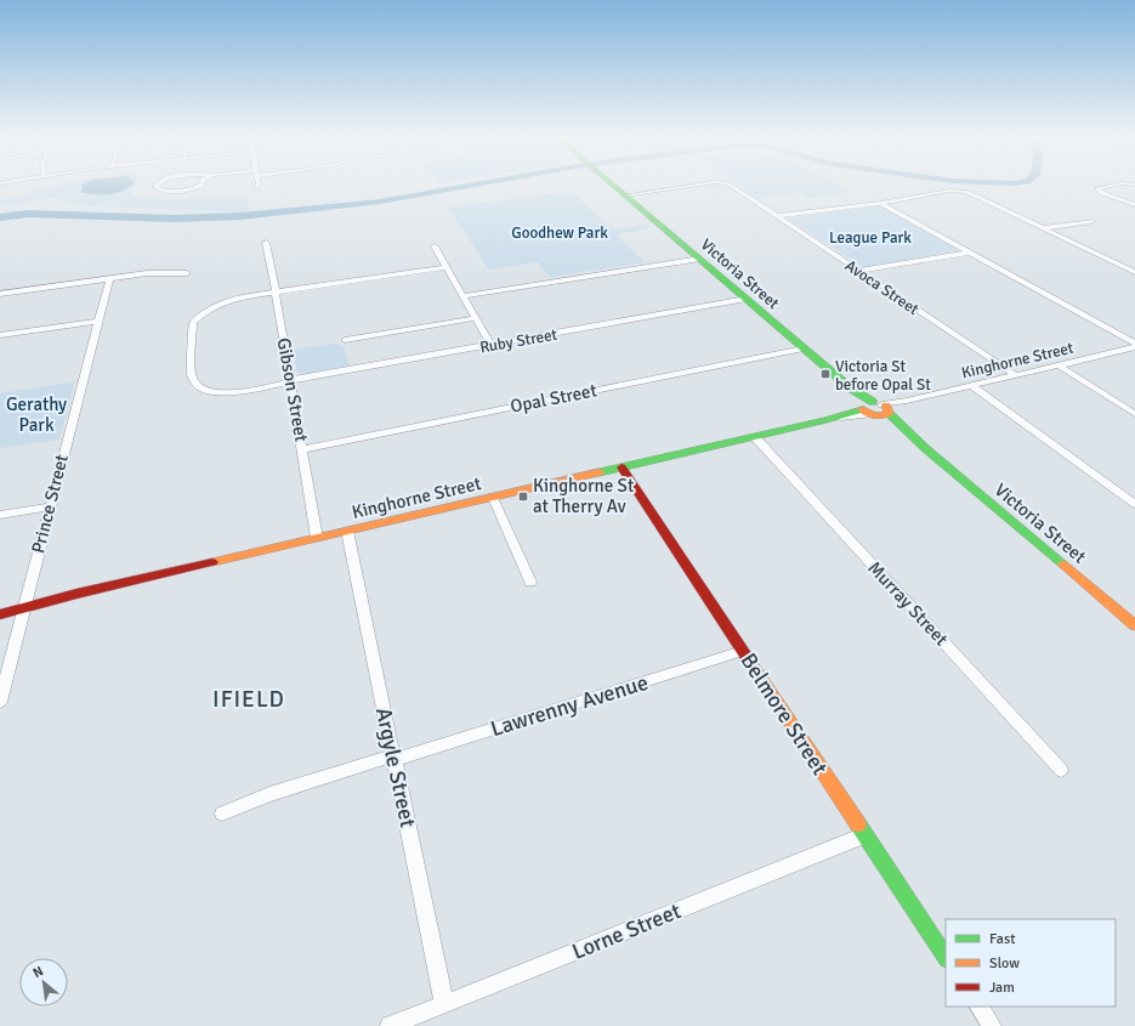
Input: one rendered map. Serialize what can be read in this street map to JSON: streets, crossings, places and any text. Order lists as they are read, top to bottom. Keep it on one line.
{"streets":{"main road":["Victoria Street","Kinghorne Street","Belmore Street"],"street":["Avoca Street","Ruby Street","Gibson Street","Opal Street","Prince Street","Murray Street","Lawrenny Avenue","Argyle Street","Lorne Street"]},"crossings":[["Victoria Street","Avoca Street"],["Victoria Street","Ruby Street"],["Victoria Street","Kinghorne Street"],["Victoria Street","Opal Street"],["Avoca Street","Kinghorne Street"],["Ruby Street","Gibson Street"],["Kinghorne Street","Gibson Street"],["Kinghorne Street","Prince Street"],["Kinghorne Street","Murray Street"],["Kinghorne Street","Belmore Street"],["Kinghorne Street","Argyle Street"],["Gibson Street","Opal Street"],["Lawrenny Avenue","Belmore Street"],["Lawrenny Avenue","Argyle Street"],["Belmore Street","Lorne Street"],["Argyle Street","Lorne Street"]],"districts":["IFIELD"],"parks":["Goodhew Park","League Park","Gerathy Park"],"places":{"transit":["Victoria St before Opal St","Kinghorne St at Therry Av"]},"legend":["Fast","Slow","Jam"],"north":"top left"}
